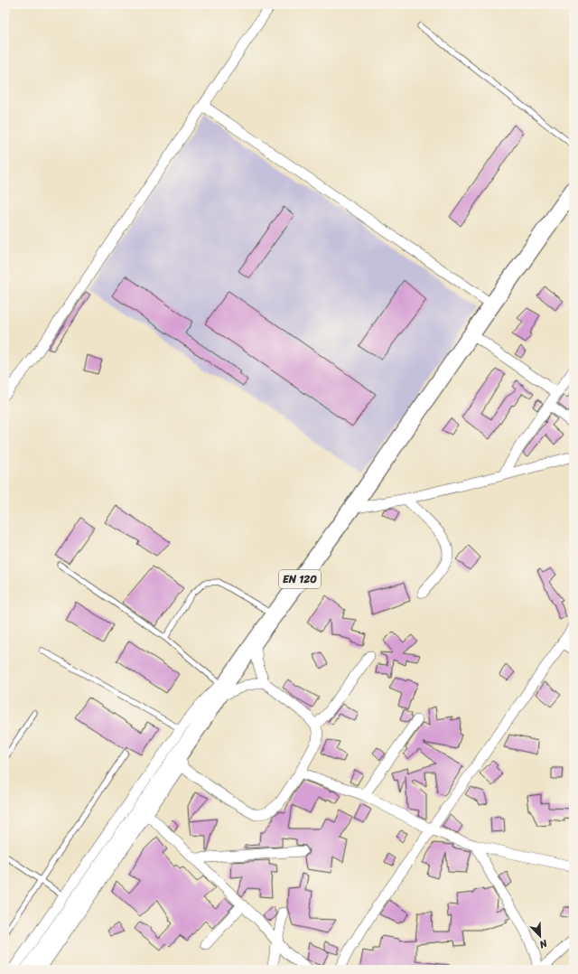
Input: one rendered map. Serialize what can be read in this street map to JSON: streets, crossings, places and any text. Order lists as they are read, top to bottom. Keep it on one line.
{"streets":{"main road":["EN 120"]},"north":"bottom right"}
